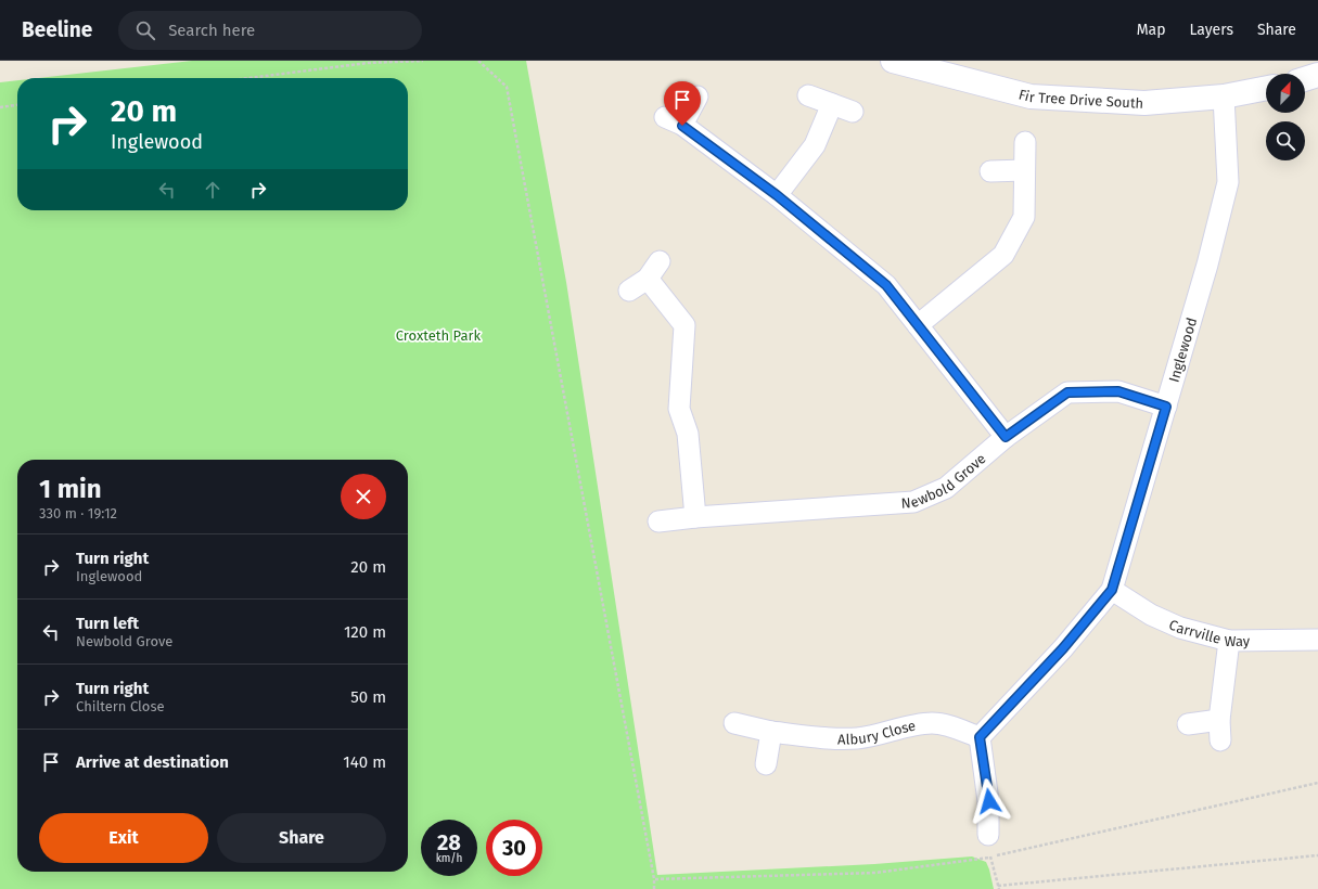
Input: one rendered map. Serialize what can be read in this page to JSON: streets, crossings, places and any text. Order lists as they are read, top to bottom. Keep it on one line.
{"streets":{"street":["Fir Tree Drive South","Inglewood","Newbold Grove","Carrville Way","Albury Close"]},"crossings":[["Fir Tree Drive South","Inglewood"],["Inglewood","Newbold Grove"],["Inglewood","Carrville Way"],["Inglewood","Albury Close"]],"parks":["Croxteth Park"],"north":"top right","page":{"header":"Beeline","search":"Search here","nav":["Map","Layers","Share"],"turn":["20 m","Inglewood"],"heading":["1 min","330 m · 19:12"],"list":[{"name":"Turn right","note":"Inglewood","value":"20 m"},{"name":"Turn left","note":"Newbold Grove","value":"120 m"},{"name":"Turn right","note":"Chiltern Close","value":"50 m"},{"name":"Arrive at destination","value":"140 m"}],"buttons":["Exit","Share"],"speed":"28 km/h","limit":"30"}}
